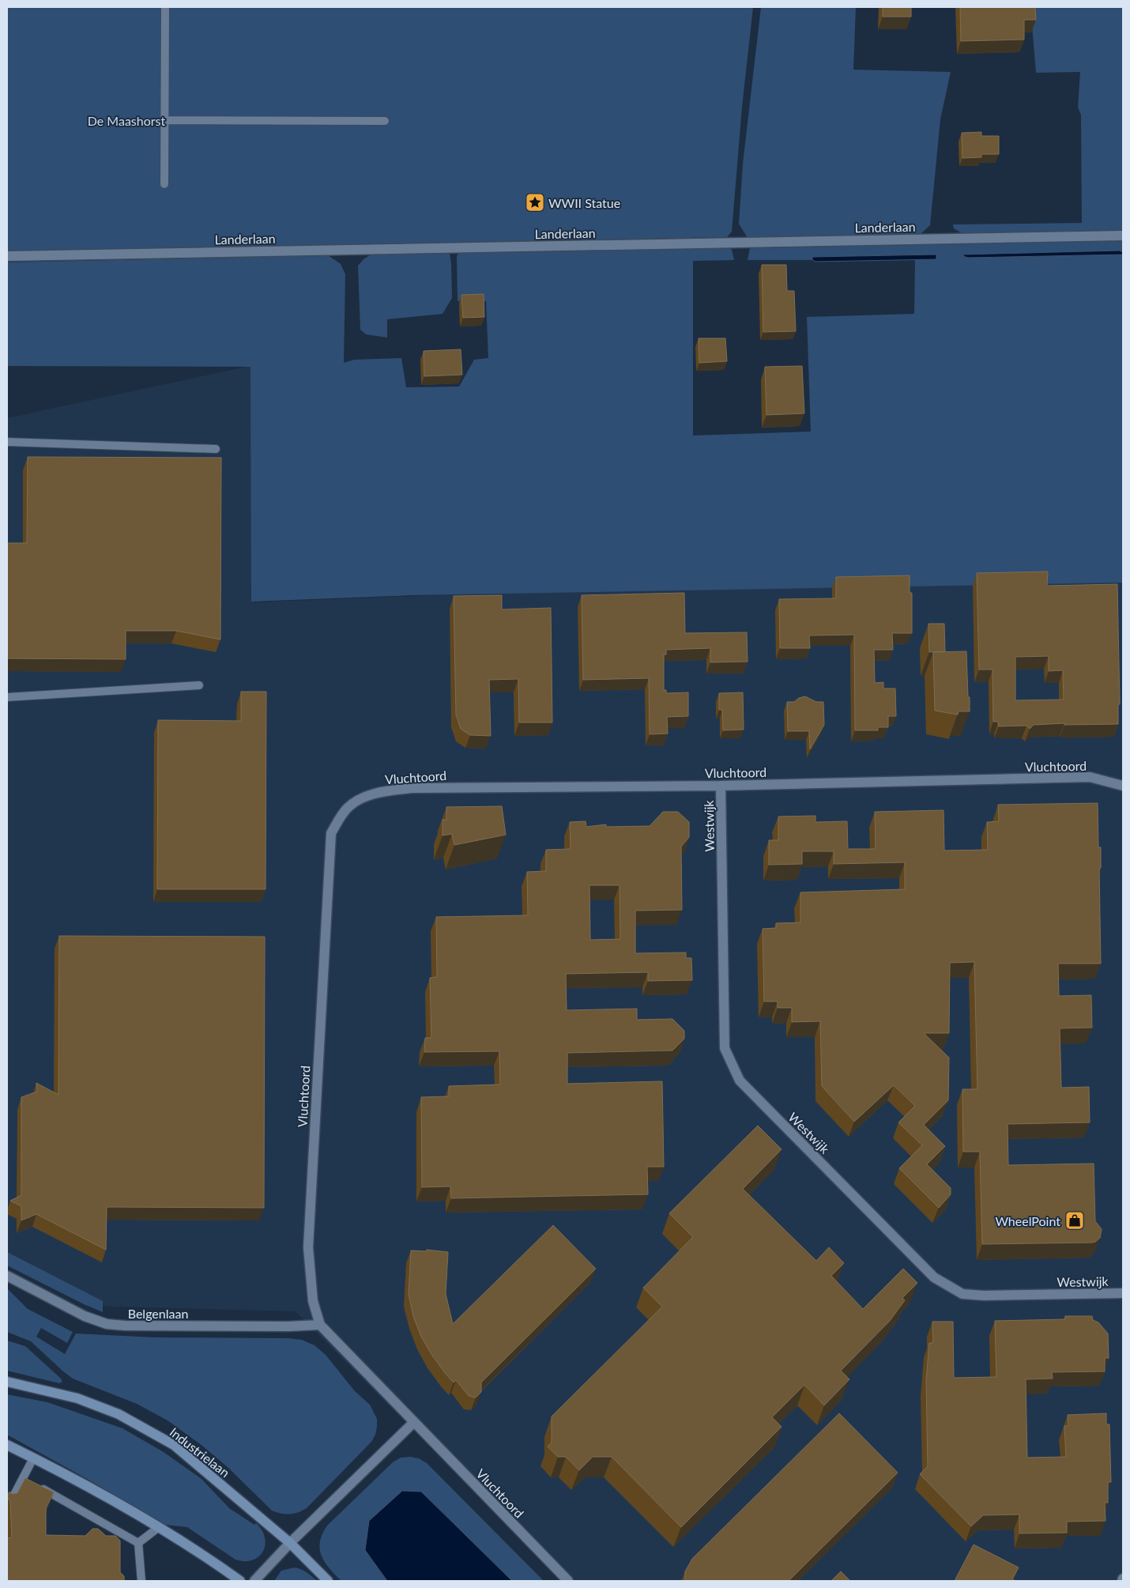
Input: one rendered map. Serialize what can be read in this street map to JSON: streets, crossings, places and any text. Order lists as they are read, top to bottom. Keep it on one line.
{"streets":{"main road":["Industrielaan"],"street":["Landerlaan","Vluchtoord","Westwijk","Belgenlaan"]},"crossings":[["Vluchtoord","Westwijk"],["Vluchtoord","Belgenlaan"]],"parks":["De Maashorst"],"places":{"place":["WWII Statue"],"shop":["WheelPoint"]}}
